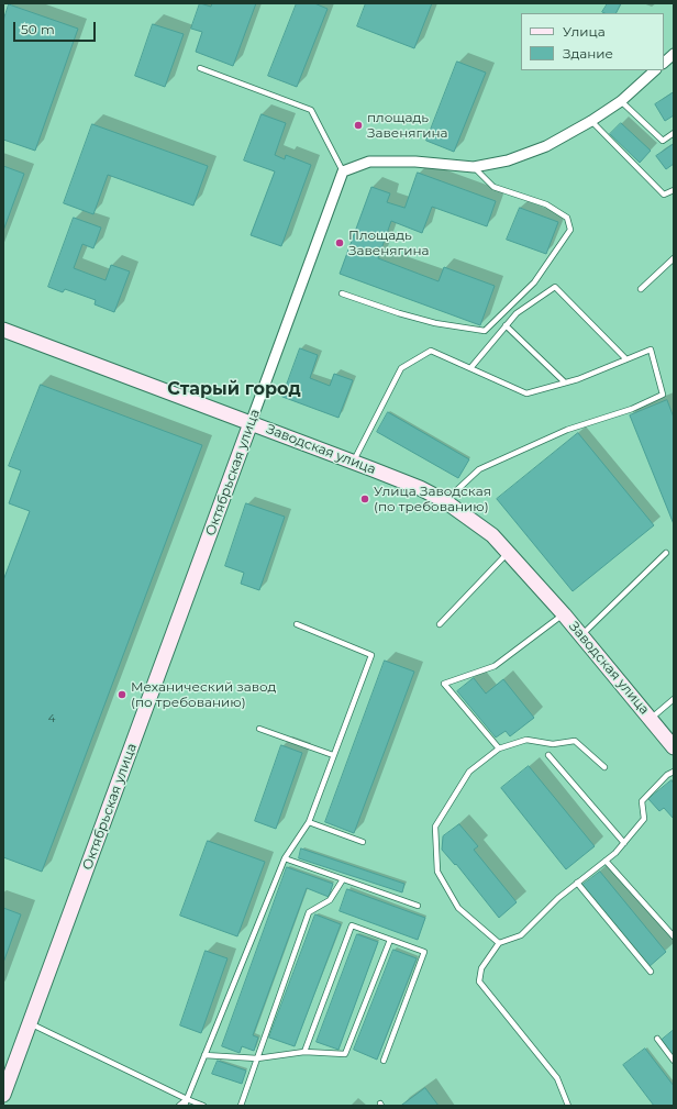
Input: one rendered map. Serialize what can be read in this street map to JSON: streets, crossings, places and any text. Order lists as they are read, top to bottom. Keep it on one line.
{"streets":{"street":["Заводская улица","Октябрьская улица"]},"crossings":[["Заводская улица","Октябрьская улица"]],"districts":["Старый город"],"places":["площадь Завенягина","Площадь Завенягина","Улица Заводская (по требованию)","Механический завод (по требованию)"],"house_numbers":["4"],"legend":["Улица","Здание"],"scale_bar":"50 m"}
